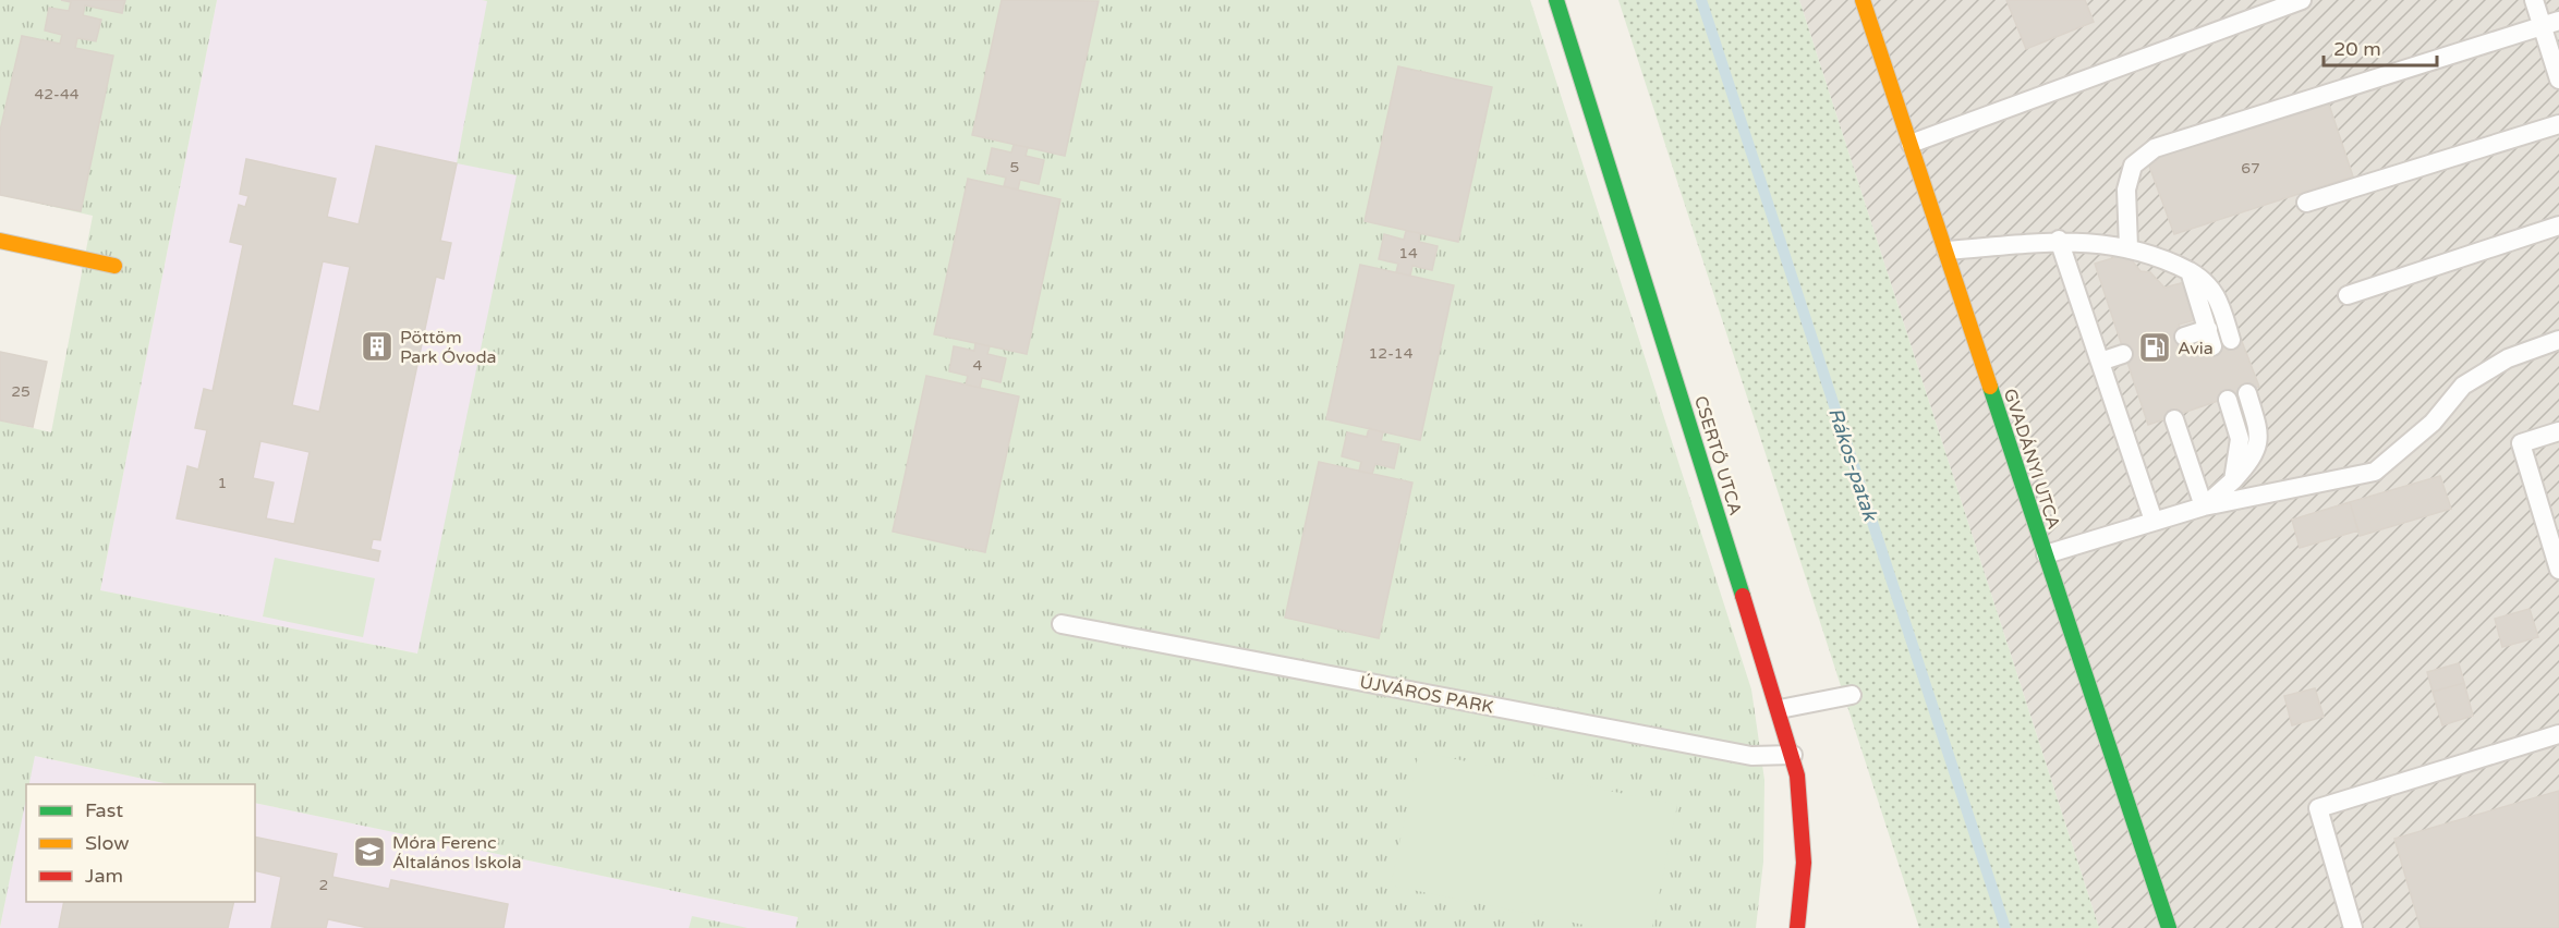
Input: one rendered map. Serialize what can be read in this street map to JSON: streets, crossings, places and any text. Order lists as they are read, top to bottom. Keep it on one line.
{"streets":{"street":["CSERTŐ UTCA","GVADÁNYI UTCA"],"lane":["ÚJVÁROS PARK"]},"crossings":[["CSERTŐ UTCA","ÚJVÁROS PARK"]],"water":["Rákos-patak"],"places":{"building":["Pöttöm Park Óvoda"],"fuel station":["Avia"],"school or university":["Móra Ferenc Általános Iskola"]},"house_numbers":["42-44","5","67","14","12-14","4","25","1","2"],"legend":["Fast","Slow","Jam"],"scale_bar":"20 m"}
